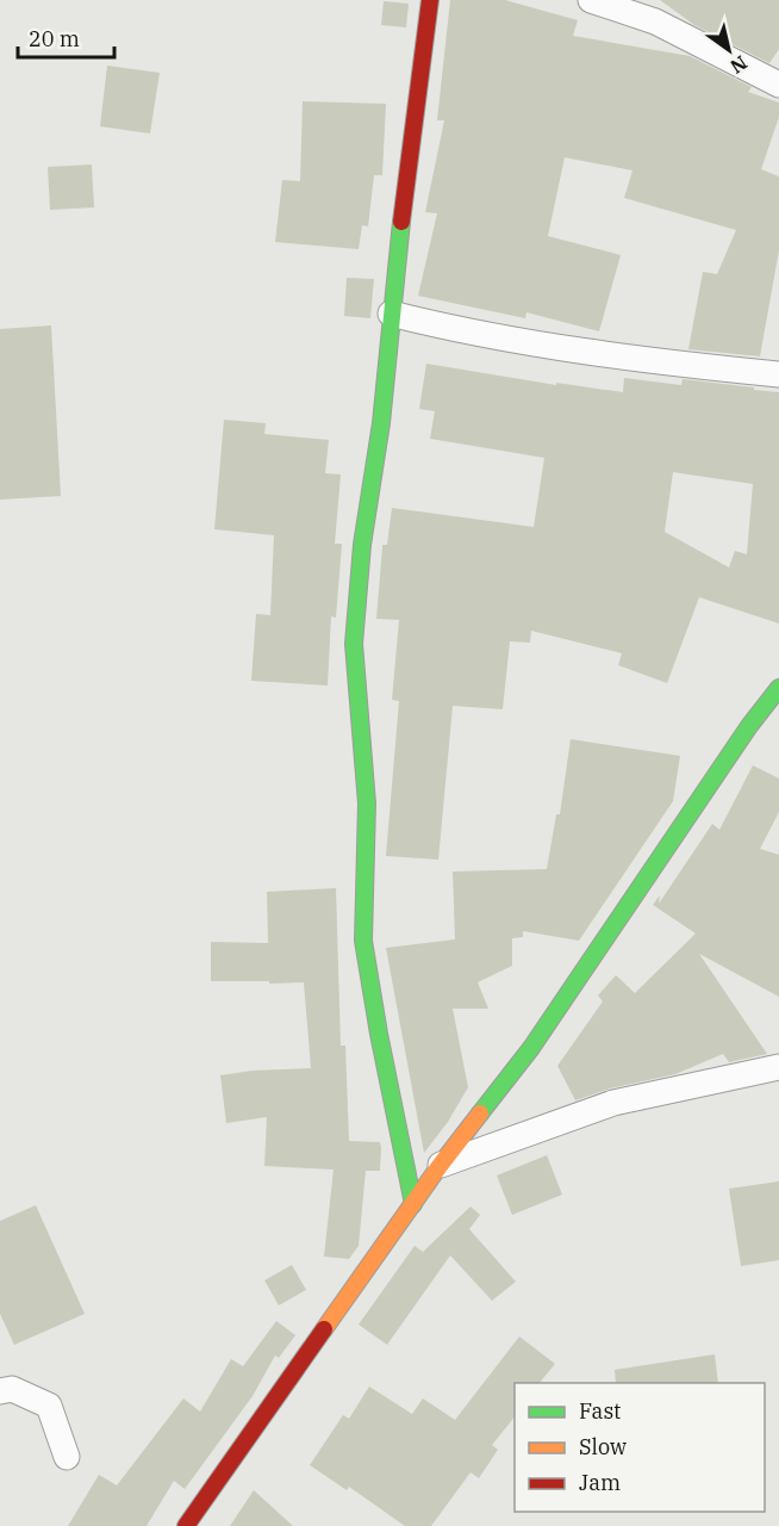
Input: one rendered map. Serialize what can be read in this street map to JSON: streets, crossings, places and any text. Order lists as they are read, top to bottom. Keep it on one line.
{"legend":["Fast","Slow","Jam"],"scale_bar":"20 m","north":"bottom right"}
